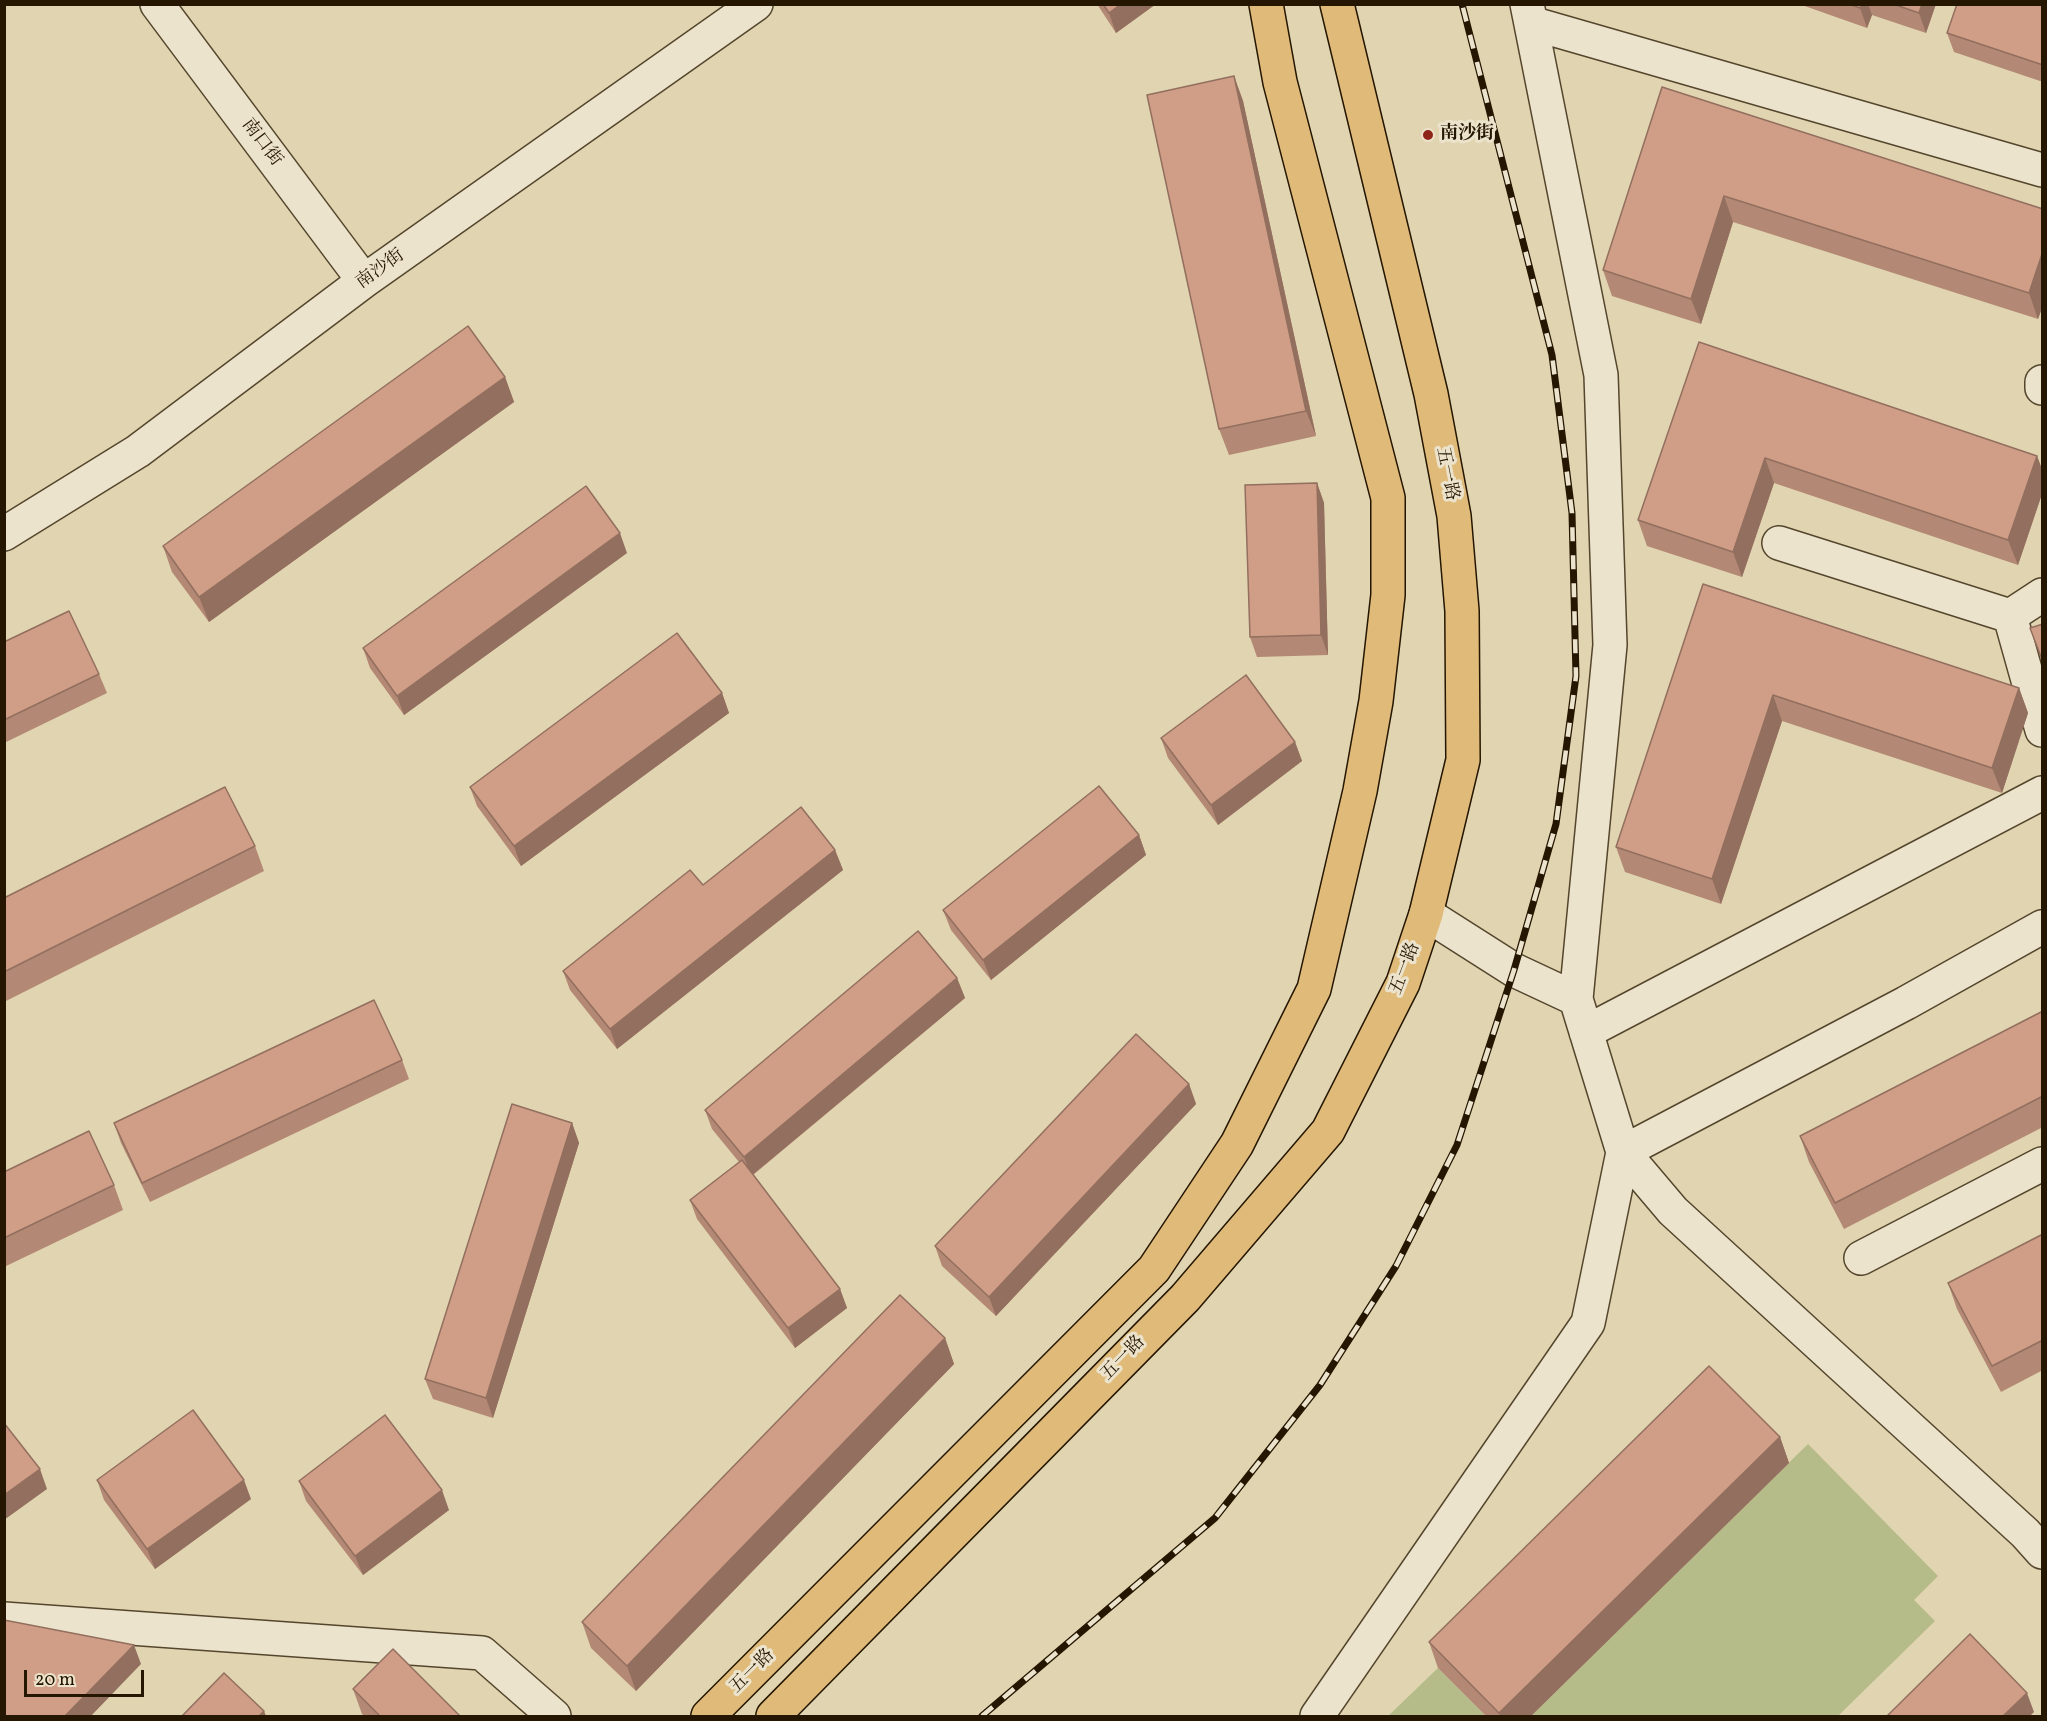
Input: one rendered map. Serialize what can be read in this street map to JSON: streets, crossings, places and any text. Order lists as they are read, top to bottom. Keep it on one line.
{"streets":{"main road":["五一路"],"street":["南口街","南沙街"]},"crossings":[["南口街","南沙街"]],"places":["南沙街"],"scale_bar":"20 m"}
